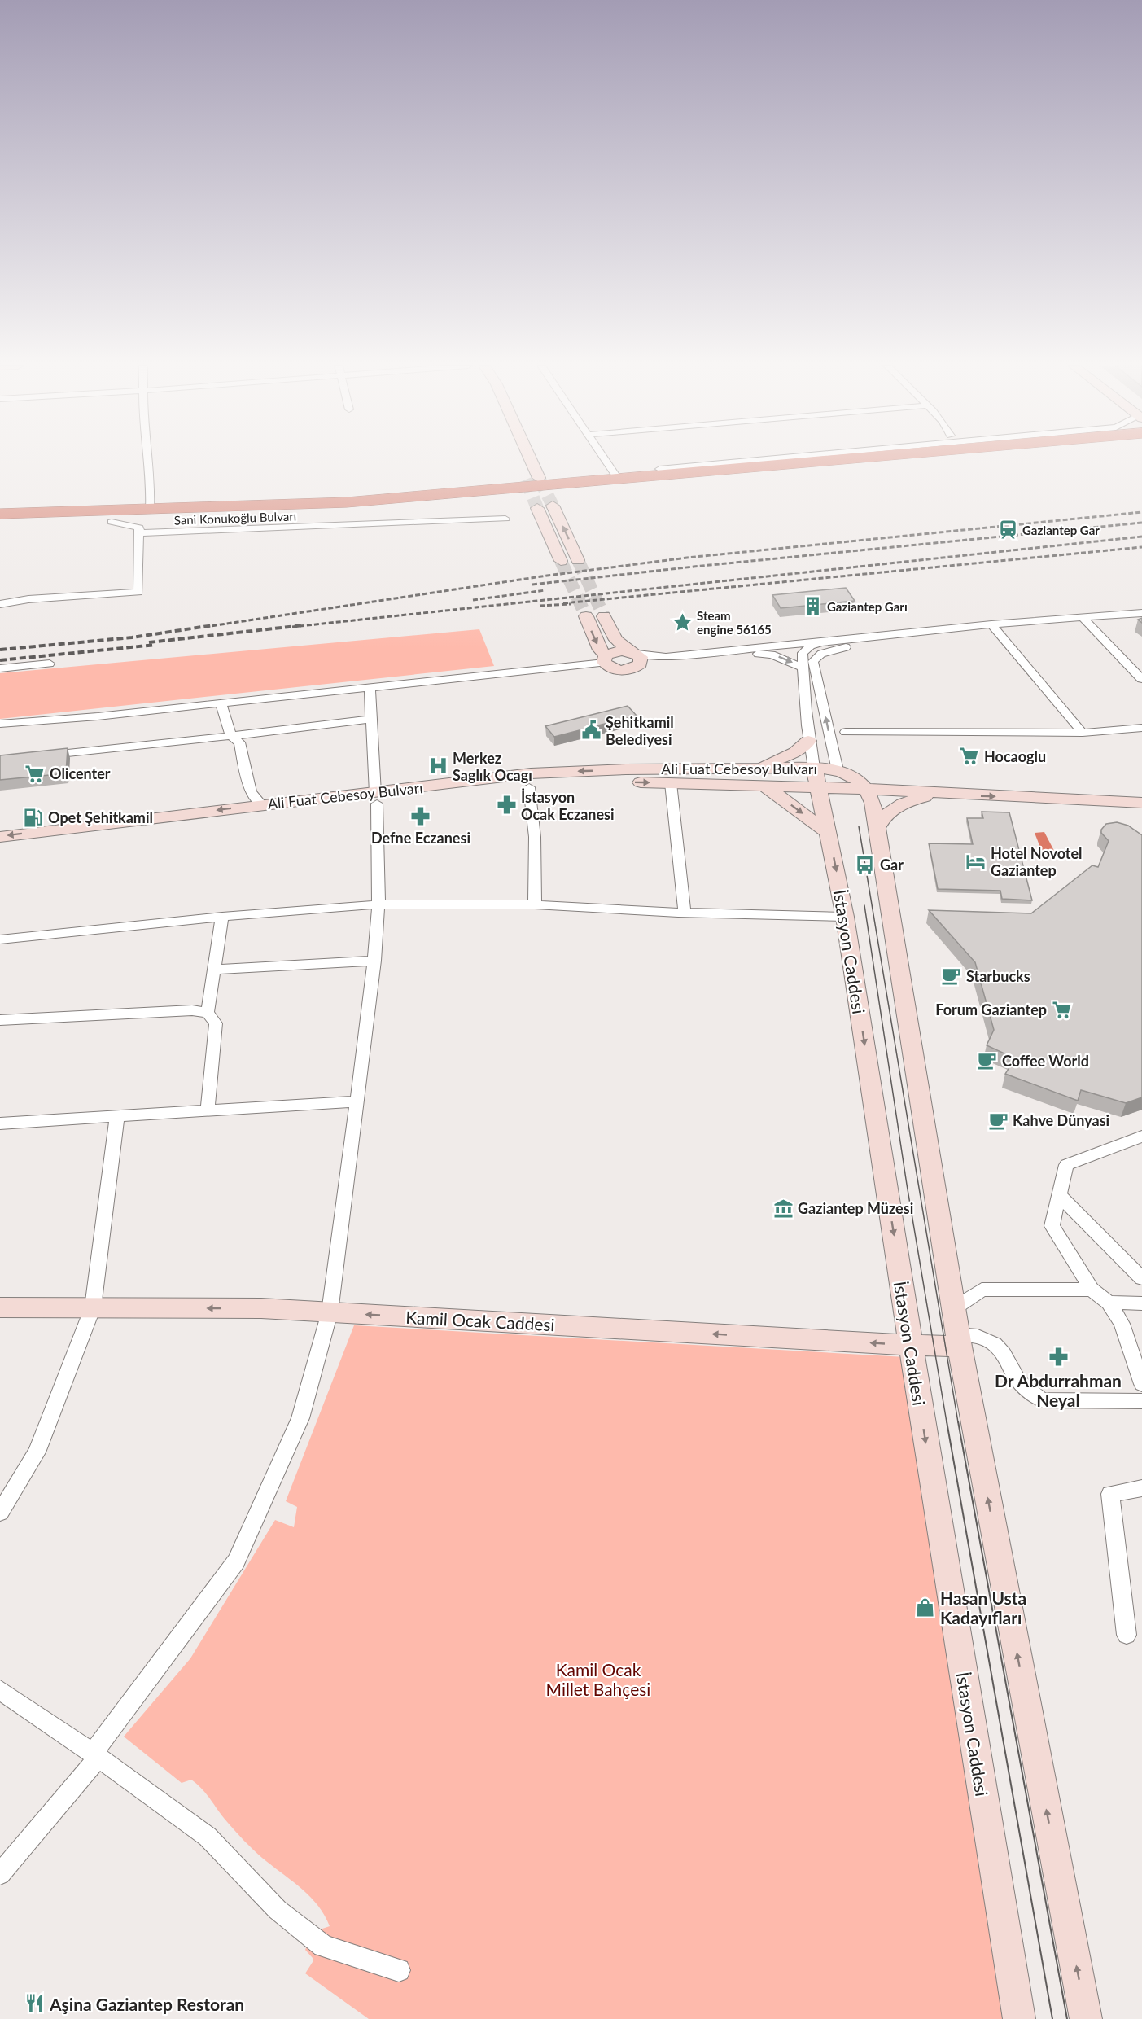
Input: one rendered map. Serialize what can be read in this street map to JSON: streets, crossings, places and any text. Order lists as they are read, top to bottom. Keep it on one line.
{"streets":{"highway":["Sani Konukoğlu Bulvarı"],"street":["Ali Fuat Cebesoy Bulvarı","İstasyon Caddesi","Kamil Ocak Caddesi"]},"crossings":[["Ali Fuat Cebesoy Bulvarı","İstasyon Caddesi"],["İstasyon Caddesi","Kamil Ocak Caddesi"]],"one_way":["Kamil Ocak Caddesi"],"parks":["Kamil Ocak Millet Bahçesi"],"places":{"station":["Gaziantep Gar"],"building":["Gaziantep Garı"],"place":["Steam engine 56165"],"public building":["Şehitkamil Belediyesi"],"supermarket":["Hocaoglu","Olicenter","Forum Gaziantep"],"hospital":["Merkez Saglık Ocagı"],"pharmacy":["İstasyon Ocak Eczanesi","Defne Eczanesi","Dr Abdurrahman Neyal"],"fuel station":["Opet Şehitkamil"],"hotel":["Hotel Novotel Gaziantep"],"bus stop":["Gar"],"cafe":["Starbucks","Coffee World","Kahve Dünyasi"],"museum":["Gaziantep Müzesi"],"shop":["Hasan Usta Kadayıfları"],"restaurant":["Aşina Gaziantep Restoran"]}}
